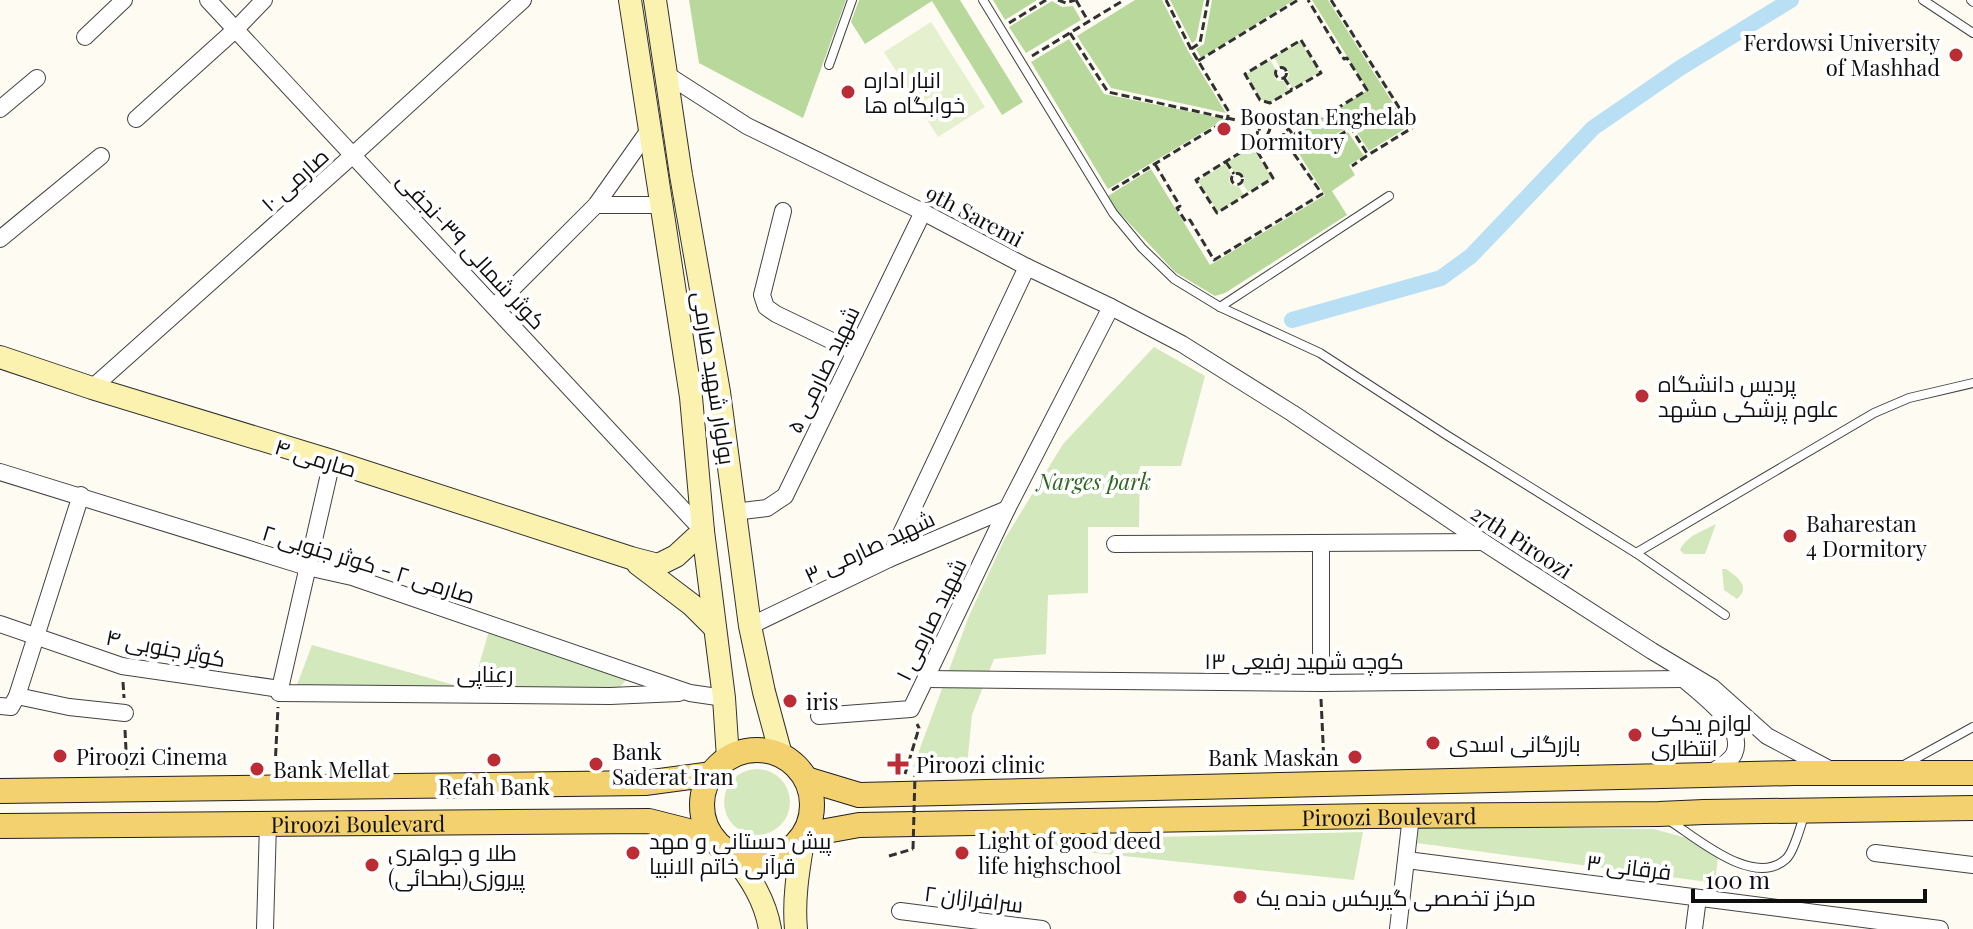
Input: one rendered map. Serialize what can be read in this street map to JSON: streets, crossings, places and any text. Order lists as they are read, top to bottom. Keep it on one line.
{"streets":{"main road":["بولوار شهید صارمی","صارمی ۴","Piroozi Boulevard"],"street":["صارمی ۱۰","9th Saremi","کوثر شمالی ۳۹-نجفی","شهید صارمی ۵","27th Piroozi","شهید صارمی ۳","صارمی ۲ - کوثر جنوبی ۲","شهید صارمی ۱","کوثر جنوبی ۴","کوچه شهید رفیعی ۱۳","رعناپی","فرقانی ۳","سرافرازان ۲"]},"crossings":[["صارمی ۱۰","کوثر شمالی ۳۹-نجفی"],["صارمی ۱۰","صارمی ۴"],["9th Saremi","شهید صارمی ۵"],["9th Saremi","بولوار شهید صارمی"],["9th Saremi","27th Piroozi"],["9th Saremi","شهید صارمی ۱"],["کوثر شمالی ۳۹-نجفی","بولوار شهید صارمی"],["شهید صارمی ۵","بولوار شهید صارمی"],["بولوار شهید صارمی","شهید صارمی ۳"],["بولوار شهید صارمی","صارمی ۲ - کوثر جنوبی ۲"],["بولوار شهید صارمی","Piroozi Boulevard"],["27th Piroozi","Piroozi Boulevard"],["شهید صارمی ۳","شهید صارمی ۱"],["صارمی ۲ - کوثر جنوبی ۲","رعناپی"],["شهید صارمی ۱","کوچه شهید رفیعی ۱۳"],["کوثر جنوبی ۴","رعناپی"]],"parks":["Narges park"],"places":{"other":["Ferdowsi University of Mashhad","انبار اداره خوابگاه ها","Boostan Enghelab Dormitory","پردیس دانشگاه علوم پزشکی مشهد","Baharestan 4 Dormitory","iris","لوازم یدکی انتظاری","بازرگانی اسدی","Piroozi Cinema","Bank Maskan","Refah Bank","Bank Saderat Iran","Bank Mellat","پیش دبستانی و مهد قرآنی خاتم الانبیا","Light of good deed life highschool","طلا و جواهری پیروزی(بطحائی)","مرکز تخصصی گیربکس دنده یک"],"health":["Piroozi clinic"]},"scale_bar":"100 m"}
